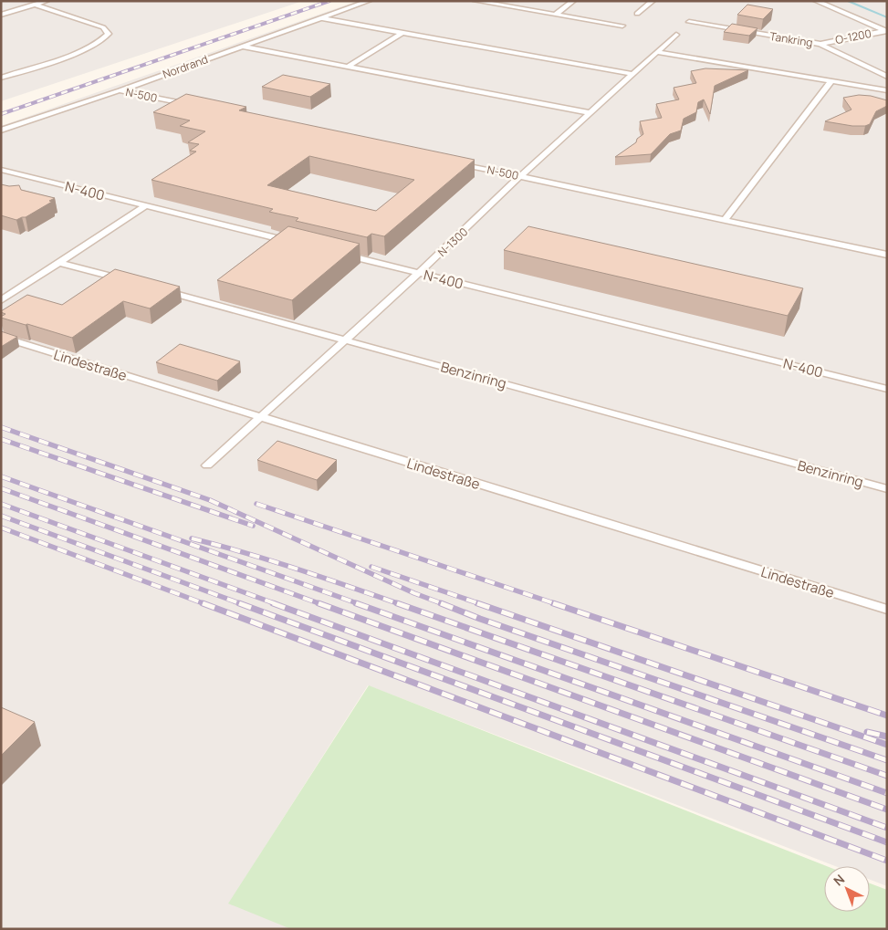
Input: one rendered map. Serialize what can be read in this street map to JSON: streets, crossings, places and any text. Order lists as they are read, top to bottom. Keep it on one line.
{"streets":{"lane":["O-1200","Tankring","Nordrand","N-500","N-400","N-1300","Lindestraße","Benzinring"]},"crossings":[["O-1200","Tankring"],["Nordrand","N-500"],["N-500","N-1300"],["N-400","N-1300"],["N-1300","Lindestraße"],["N-1300","Benzinring"]],"north":"top left"}
